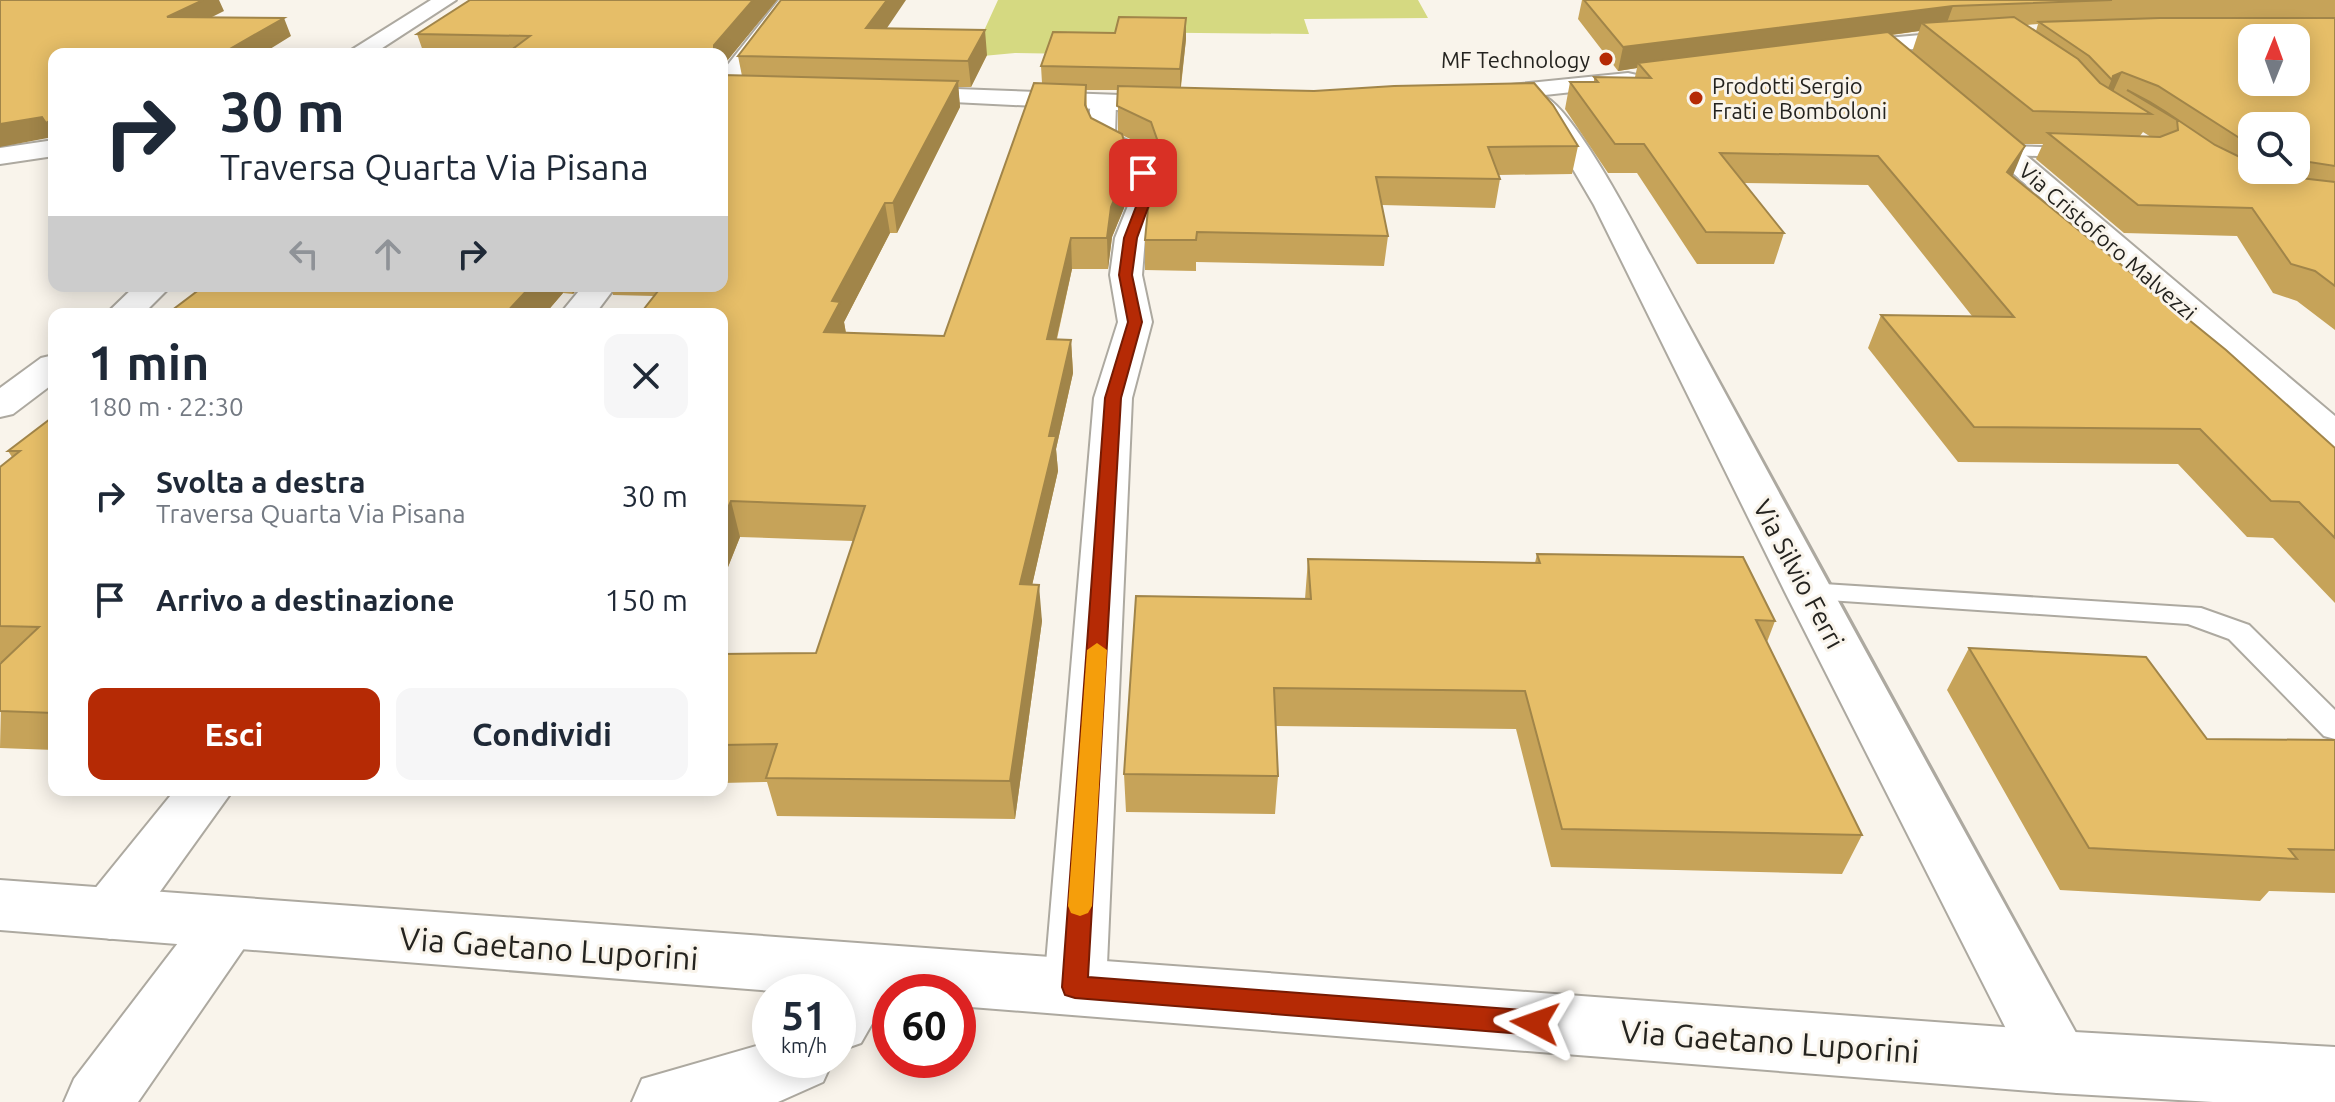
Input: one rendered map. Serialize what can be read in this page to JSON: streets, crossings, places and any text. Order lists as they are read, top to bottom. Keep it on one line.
{"streets":{"street":["Via Cristoforo Malvezzi","Via Silvio Ferri","Via Gaetano Luporini"]},"crossings":[["Via Silvio Ferri","Via Gaetano Luporini"]],"places":["MF Technology","Prodotti Sergio Frati e Bomboloni"],"north":"top","page":{"turn":["30 m","Traversa Quarta Via Pisana"],"heading":["1 min","180 m · 22:30"],"list":[{"name":"Svolta a destra","note":"Traversa Quarta Via Pisana","value":"30 m"},{"name":"Arrivo a destinazione","value":"150 m"}],"buttons":["Esci","Condividi"],"speed":"51 km/h","limit":"60"}}
